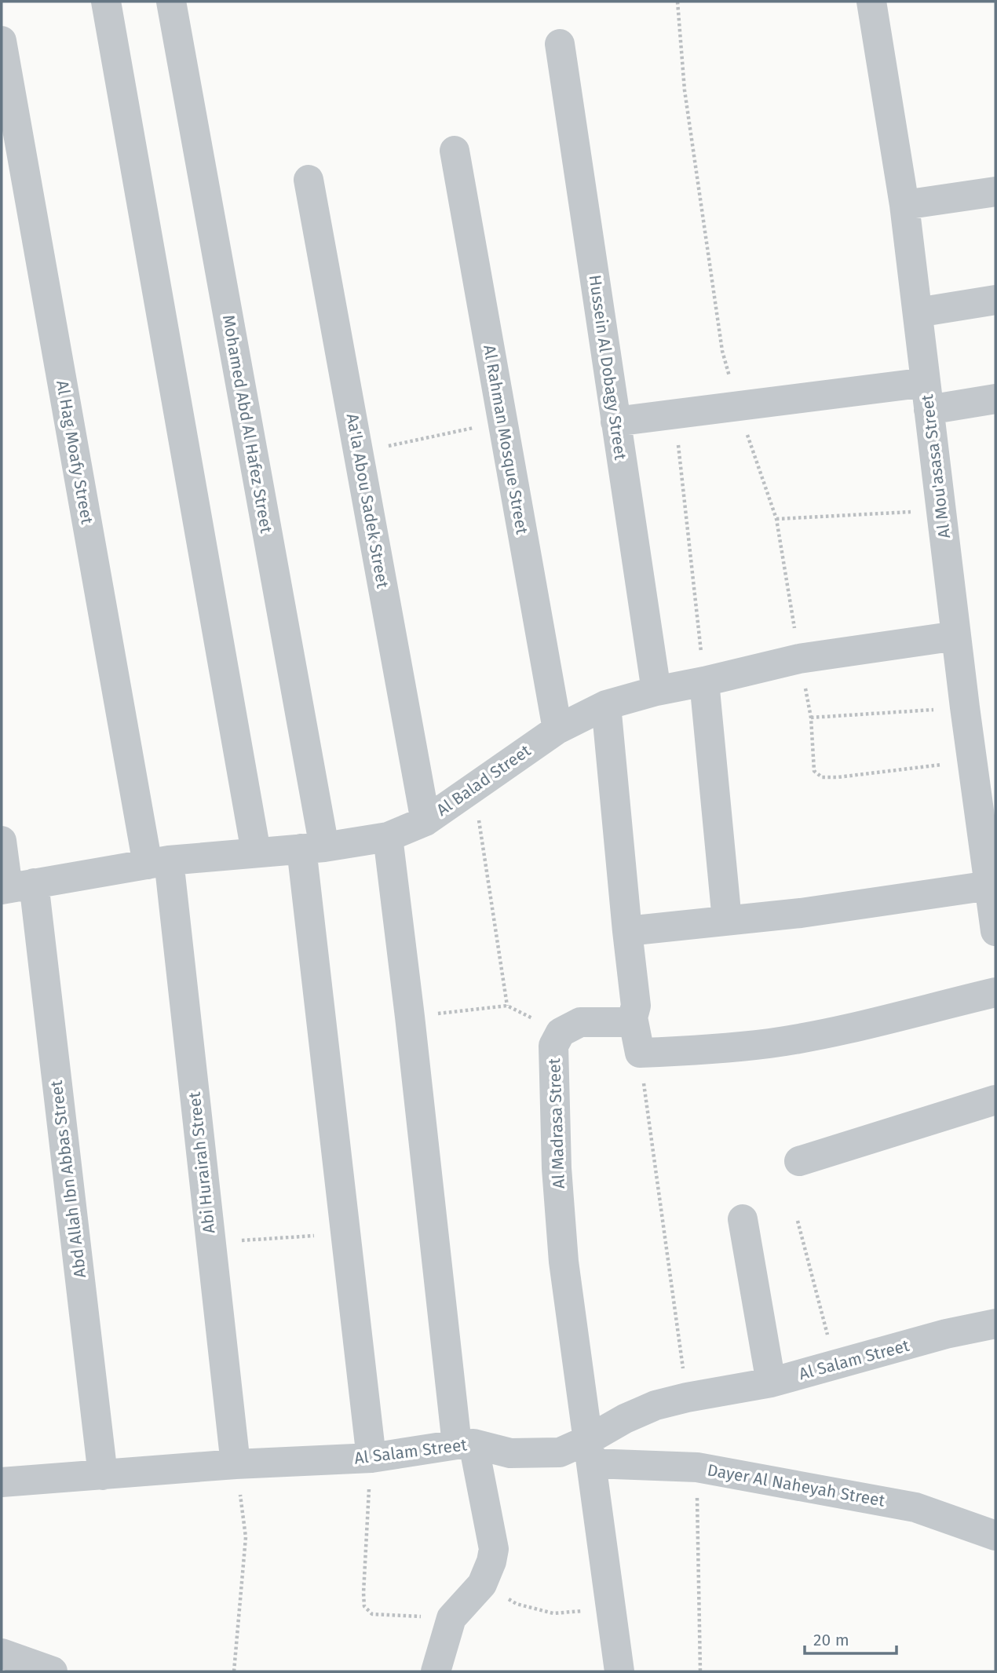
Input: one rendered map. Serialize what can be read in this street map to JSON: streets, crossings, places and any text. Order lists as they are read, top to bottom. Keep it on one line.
{"streets":{"street":["Hussein Al Dobagy Street","Mohamed Abd Al Hafez Street","Al Rahman Mosque Street","Al Hag Moafy Street","Al Mou'asasa Street","Aa'la Abou Sadek Street","Al Balad Street","Al Madrasa Street","Abi Hurairah Street","Abd Allah Ibn Abbas Street","Al Salam Street","Dayer Al Naheyah Street"]},"crossings":[["Hussein Al Dobagy Street","Al Balad Street"],["Mohamed Abd Al Hafez Street","Al Balad Street"],["Mohamed Abd Al Hafez Street","Al Salam Street"],["Al Rahman Mosque Street","Al Balad Street"],["Al Hag Moafy Street","Al Balad Street"],["Al Hag Moafy Street","Abi Hurairah Street"],["Al Mou'asasa Street","Al Balad Street"],["Aa'la Abou Sadek Street","Al Balad Street"],["Al Balad Street","Abi Hurairah Street"],["Al Balad Street","Abd Allah Ibn Abbas Street"],["Al Madrasa Street","Al Salam Street"],["Al Madrasa Street","Dayer Al Naheyah Street"],["Abi Hurairah Street","Al Salam Street"],["Abd Allah Ibn Abbas Street","Al Salam Street"],["Al Salam Street","Dayer Al Naheyah Street"]],"scale_bar":"20 m"}
